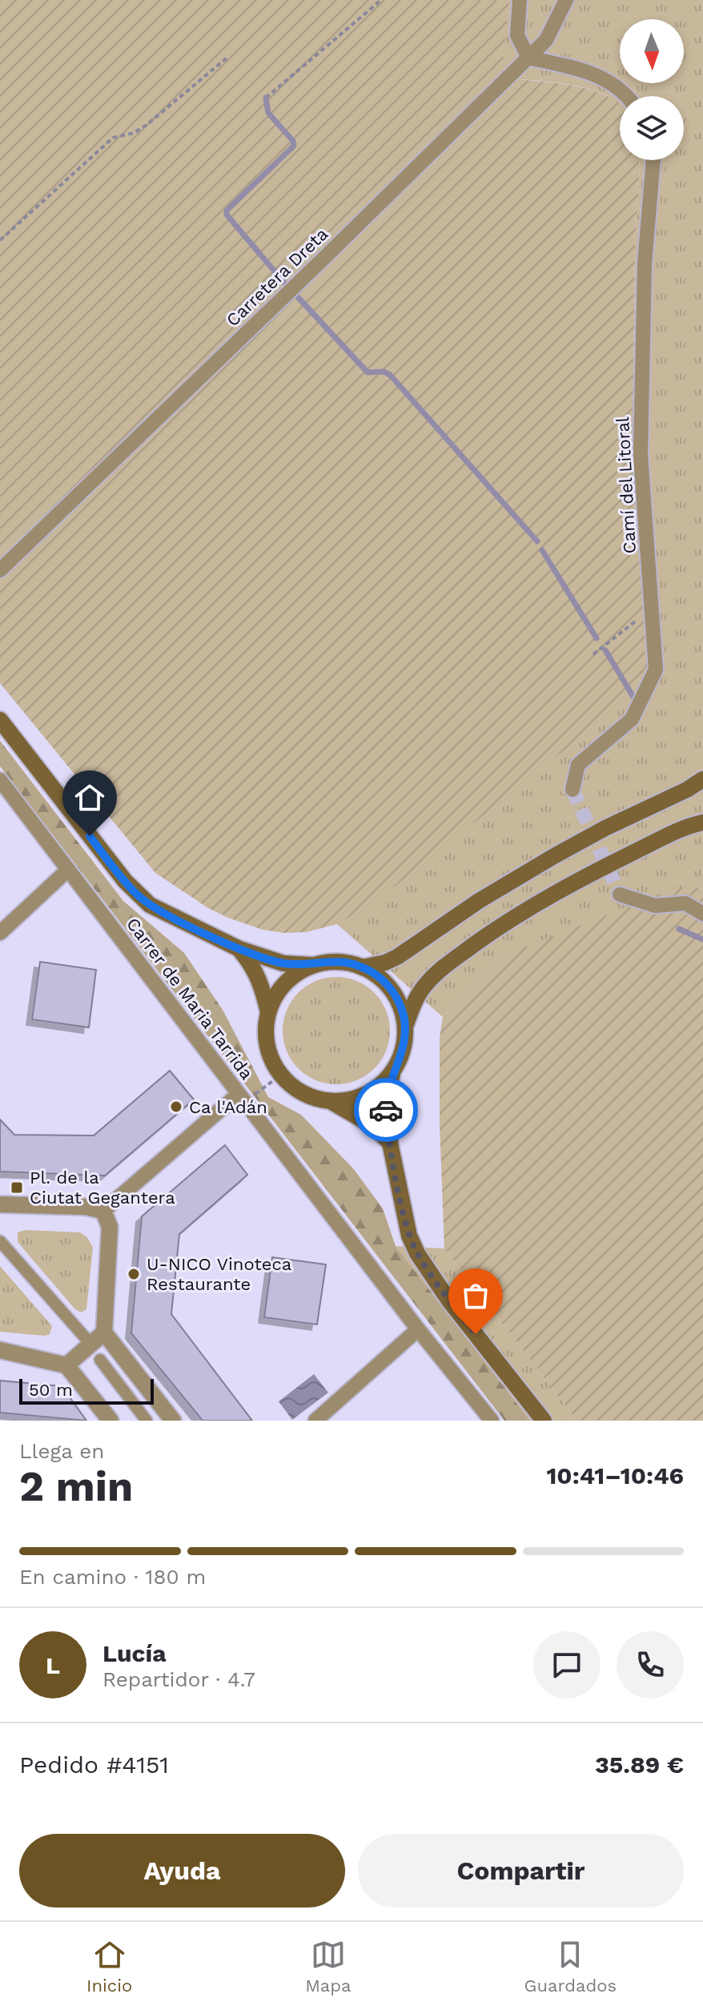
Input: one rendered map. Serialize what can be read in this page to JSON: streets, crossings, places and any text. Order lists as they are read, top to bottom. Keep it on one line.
{"streets":{"main road":["Carrer de Maria Tarrida"],"street":["Carretera Dreta","Camí del Litoral"]},"places":{"other":["Ca l'Adán","U-NICO Vinoteca Restaurante"],"transit":["Pl. de la Ciutat Gegantera"]},"scale_bar":"50 m","north":"bottom","page":{"scale":"50 m","heading":["2 min","Llega en","10:41–10:46"],"panel":["Lucía","Repartidor · 4.7","Pedido #4151","35.89 €"],"bar":"En camino · 180 m","round":"L","buttons":["Ayuda","Compartir"],"tabs":["Inicio","Mapa","Guardados"]}}
